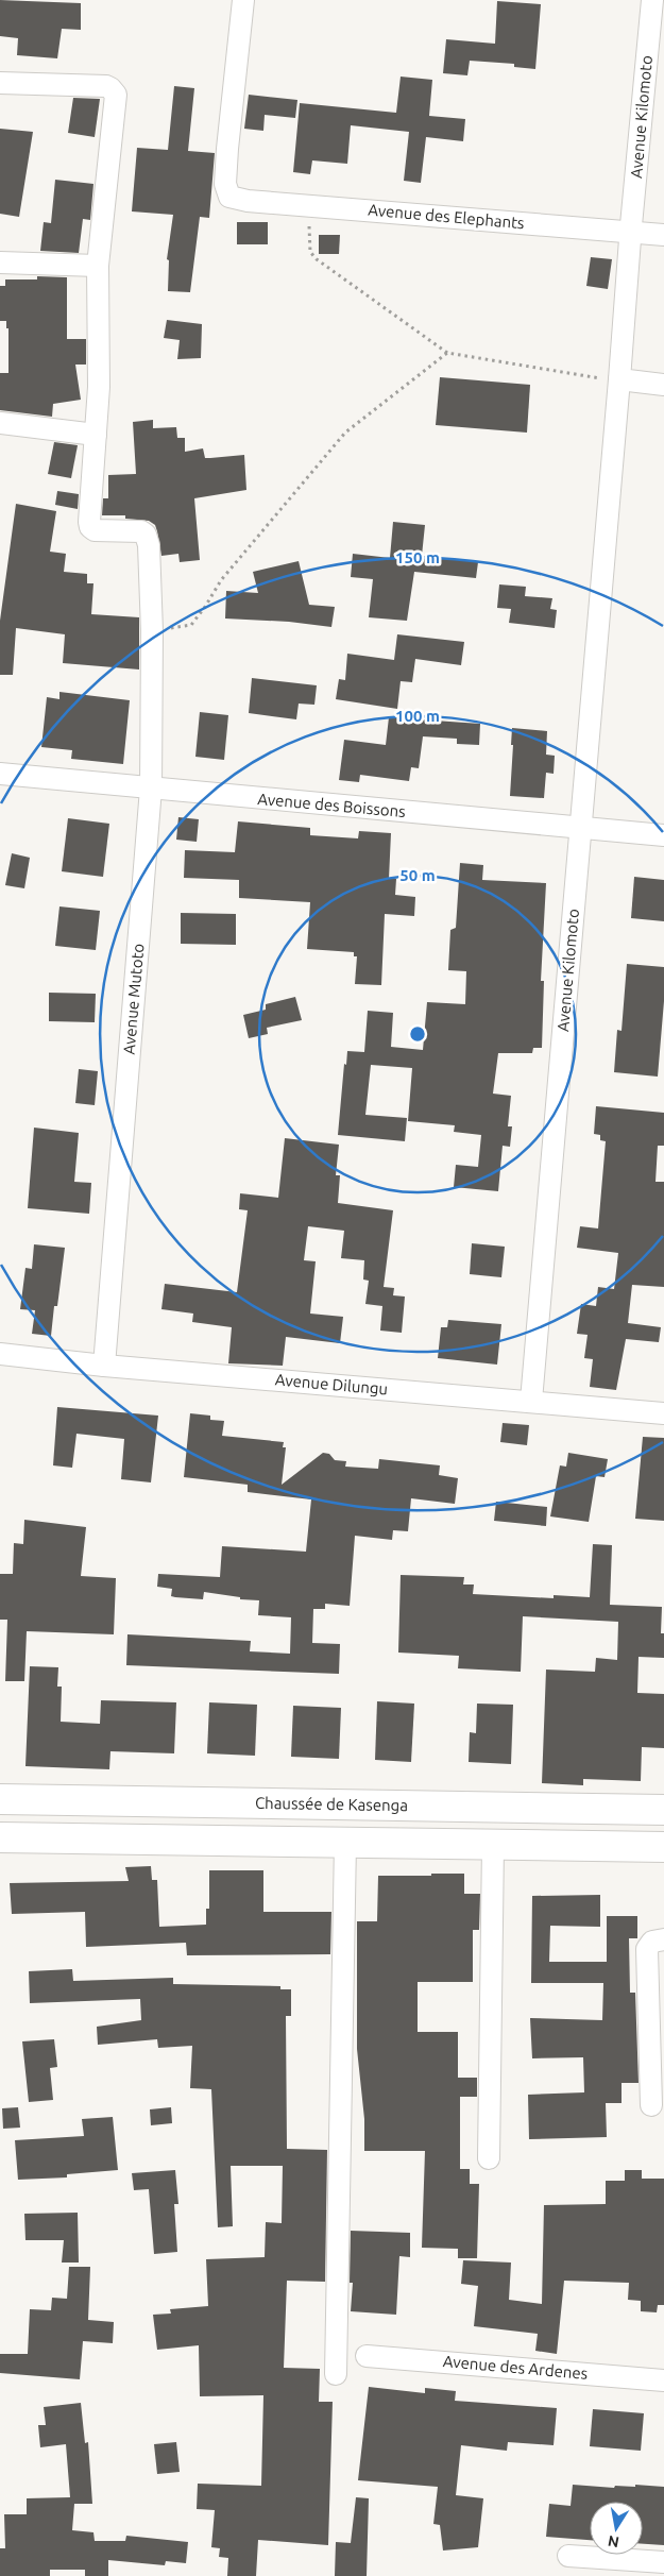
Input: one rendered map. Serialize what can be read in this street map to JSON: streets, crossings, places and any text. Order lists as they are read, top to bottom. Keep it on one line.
{"streets":{"main road":["Chaussée de Kasenga"],"street":["Avenue Kilomoto","Avenue des Elephants","Avenue des Boissons","Avenue Mutoto","Avenue Dilungu","Avenue des Ardenes"]},"crossings":[["Avenue Kilomoto","Avenue des Elephants"],["Avenue Kilomoto","Avenue des Boissons"],["Avenue Kilomoto","Avenue Dilungu"],["Avenue des Boissons","Avenue Mutoto"],["Avenue Mutoto","Avenue Dilungu"]],"north":"bottom","rings":["150 m","100 m","50 m"]}
